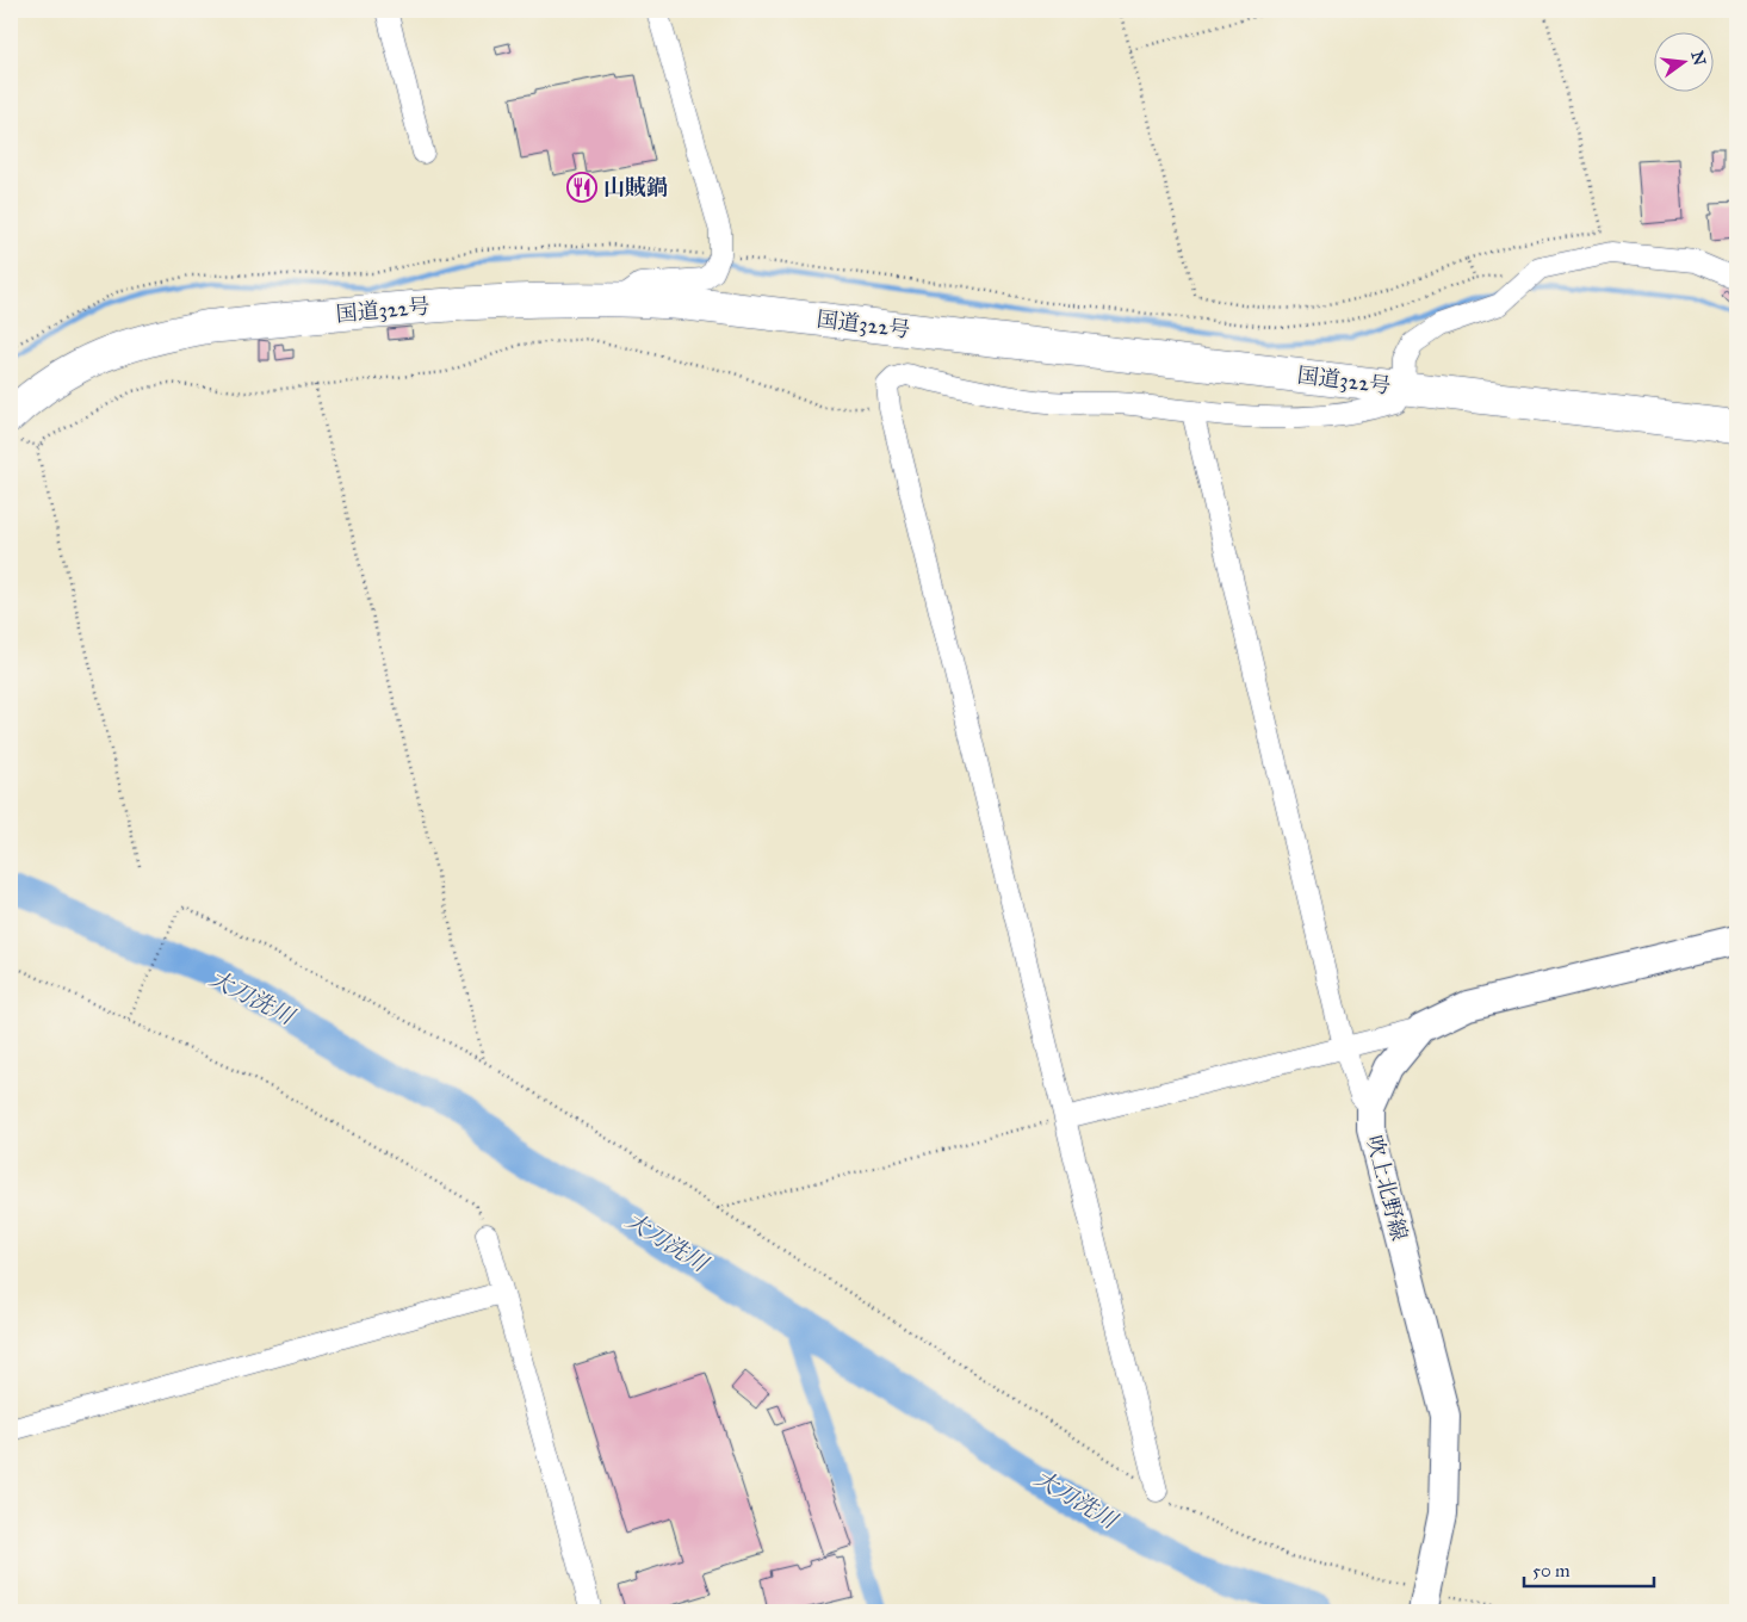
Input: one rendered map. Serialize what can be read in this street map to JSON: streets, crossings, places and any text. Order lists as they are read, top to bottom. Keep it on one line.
{"streets":{"highway":["国道322号"],"main road":["吹上北野線"]},"water":["大刀洗川"],"places":{"restaurant":["山賊鍋"]},"scale_bar":"50 m","north":"right"}
